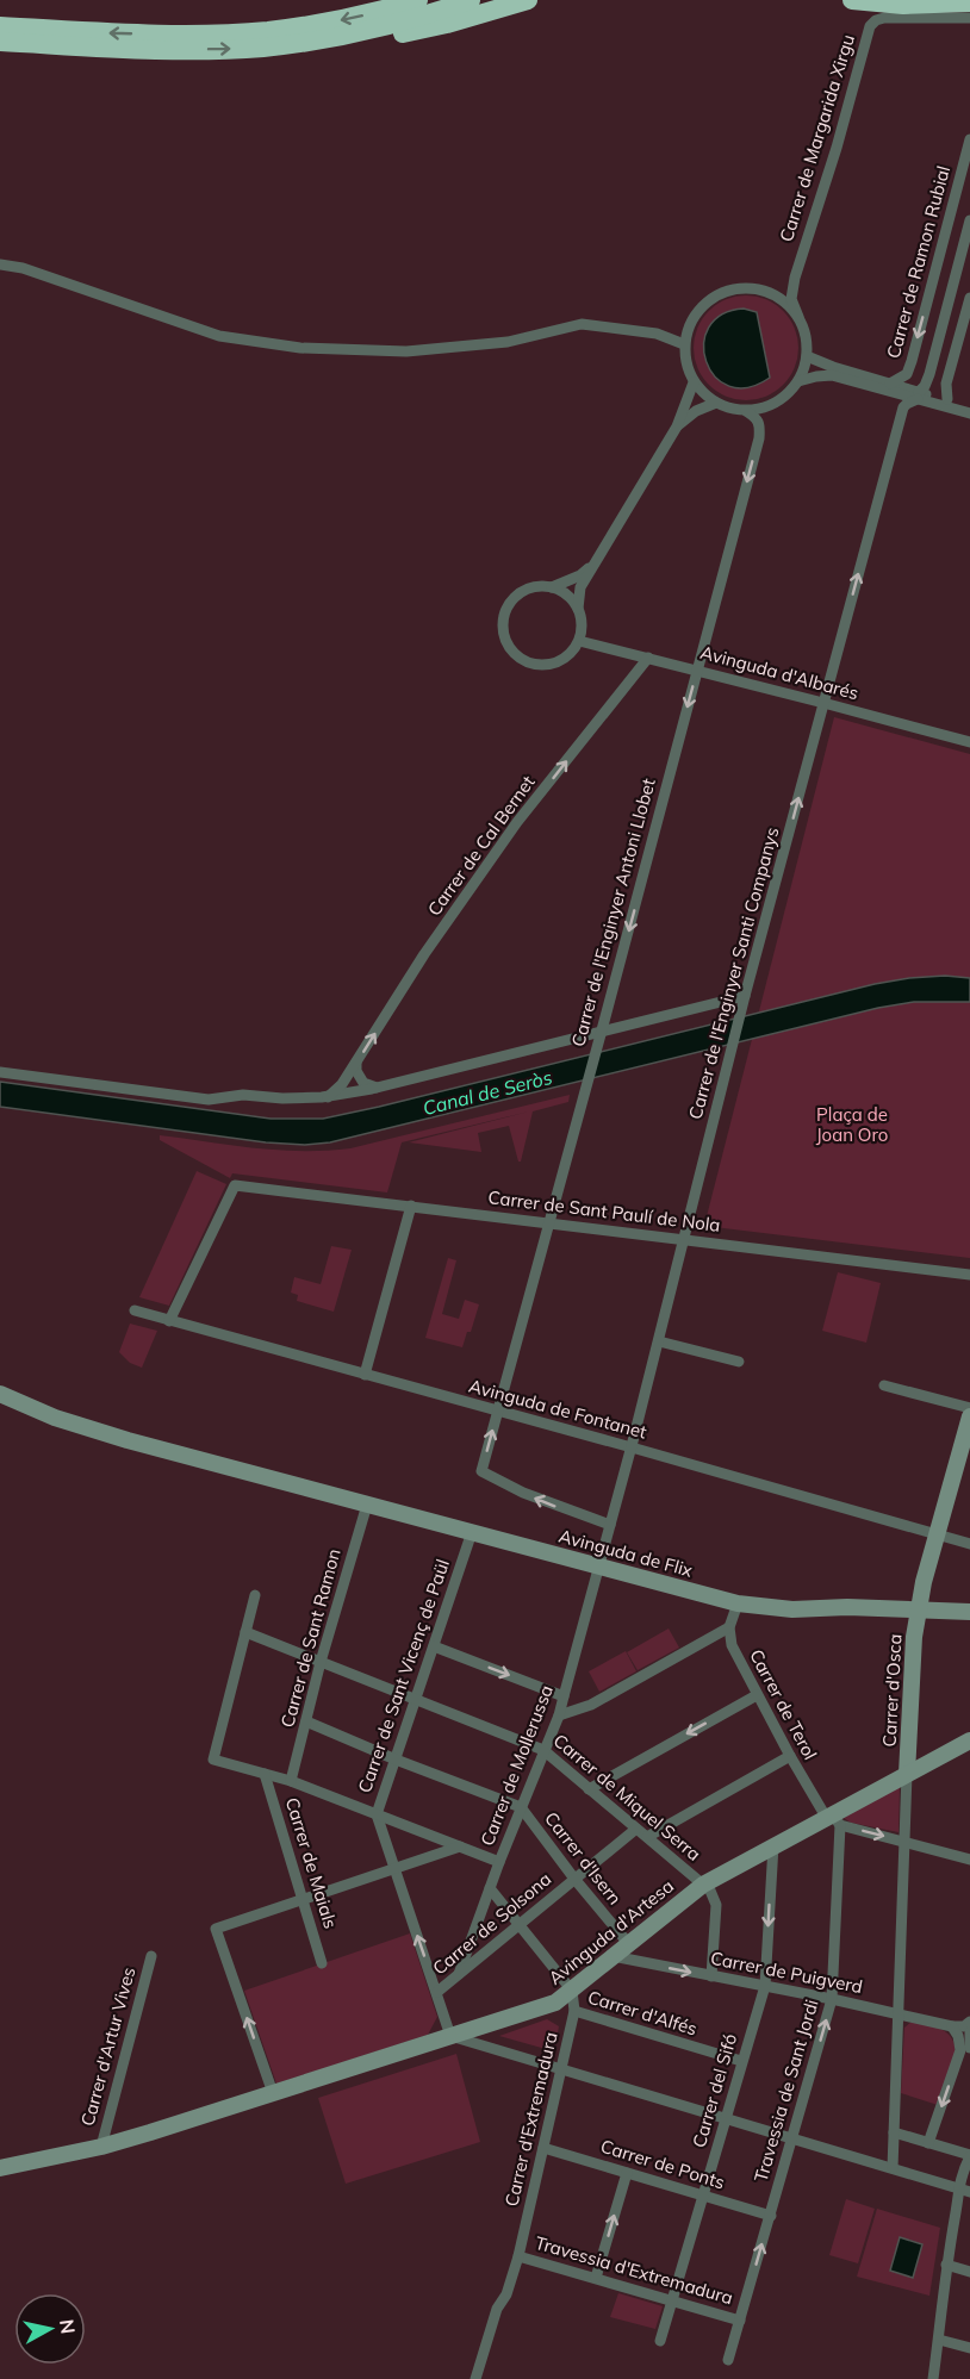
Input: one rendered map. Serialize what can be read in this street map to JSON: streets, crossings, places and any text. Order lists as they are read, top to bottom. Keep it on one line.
{"streets":{"main road":["Avinguda de Flix","Carrer d'Osca","Avinguda d'Artesa"],"street":["Carrer de Margarida Xirgu","Carrer de Ramon Rubial","Avinguda d'Albarés","Carrer de Cal Bernet","Carrer de l'Enginyer Antoni Llobet","Carrer de l'Enginyer Santi Companys","Carrer de Sant Paulí de Nola","Avinguda de Fontanet","Carrer de Sant Ramon","Carrer de Sant Vicenç de Paül","Carrer de Terol","Carrer de Mollerussa","Carrer de Miquel Serra","Carrer d'Isern","Carrer de Maials","Carrer de Solsona","Carrer de Puigverd","Carrer d'Alfés","Carrer d'Artur Vives","Carrer del Sifó","Travessia de Sant Jordi","Carrer d'Extremadura","Carrer de Ponts","Travessia d'Extremadura"]},"crossings":[["Carrer de Margarida Xirgu","Carrer de l'Enginyer Antoni Llobet"],["Avinguda d'Albarés","Carrer de Cal Bernet"],["Avinguda d'Albarés","Carrer de l'Enginyer Antoni Llobet"],["Avinguda d'Albarés","Carrer de l'Enginyer Santi Companys"],["Carrer de l'Enginyer Antoni Llobet","Carrer de l'Enginyer Santi Companys"],["Carrer de l'Enginyer Antoni Llobet","Carrer de Sant Paulí de Nola"],["Carrer de l'Enginyer Antoni Llobet","Avinguda de Fontanet"],["Carrer de l'Enginyer Santi Companys","Carrer de Sant Paulí de Nola"],["Carrer de l'Enginyer Santi Companys","Avinguda de Fontanet"],["Carrer de l'Enginyer Santi Companys","Avinguda de Flix"],["Carrer de l'Enginyer Santi Companys","Carrer de Mollerussa"],["Carrer de Sant Paulí de Nola","Avinguda de Fontanet"],["Avinguda de Fontanet","Carrer d'Osca"],["Avinguda de Flix","Carrer de Sant Ramon"],["Avinguda de Flix","Carrer de Sant Vicenç de Paül"],["Avinguda de Flix","Carrer d'Osca"],["Avinguda de Flix","Carrer de Mollerussa"],["Carrer de Sant Ramon","Carrer de Miquel Serra"],["Carrer de Sant Ramon","Carrer d'Isern"],["Carrer de Sant Vicenç de Paül","Carrer de Miquel Serra"],["Carrer de Sant Vicenç de Paül","Carrer d'Isern"],["Carrer de Sant Vicenç de Paül","Carrer de Solsona"],["Carrer de Sant Vicenç de Paül","Avinguda d'Artesa"],["Carrer d'Osca","Avinguda d'Artesa"],["Carrer de Terol","Avinguda d'Artesa"],["Carrer de Terol","Travessia de Sant Jordi"],["Carrer de Mollerussa","Carrer de Miquel Serra"],["Carrer de Mollerussa","Carrer d'Isern"],["Carrer de Mollerussa","Carrer de Solsona"],["Carrer de Miquel Serra","Carrer de Solsona"],["Carrer de Miquel Serra","Avinguda d'Artesa"],["Carrer d'Isern","Carrer de Solsona"],["Carrer d'Isern","Avinguda d'Artesa"],["Avinguda d'Artesa","Carrer de Puigverd"],["Avinguda d'Artesa","Carrer d'Artur Vives"],["Avinguda d'Artesa","Carrer del Sifó"],["Avinguda d'Artesa","Travessia de Sant Jordi"],["Avinguda d'Artesa","Carrer d'Extremadura"],["Carrer de Puigverd","Carrer del Sifó"],["Carrer de Puigverd","Travessia de Sant Jordi"],["Carrer d'Alfés","Carrer del Sifó"],["Carrer d'Alfés","Carrer d'Extremadura"],["Carrer del Sifó","Carrer de Ponts"],["Carrer del Sifó","Travessia d'Extremadura"],["Travessia de Sant Jordi","Carrer de Ponts"],["Travessia de Sant Jordi","Travessia d'Extremadura"],["Carrer d'Extremadura","Carrer de Ponts"],["Carrer d'Extremadura","Travessia d'Extremadura"]],"one_way":["Carrer de Cal Bernet","Carrer de l'Enginyer Santi Companys"],"water":["Canal de Seròs"],"parks":["Plaça de Joan Oro"],"north":"right"}
